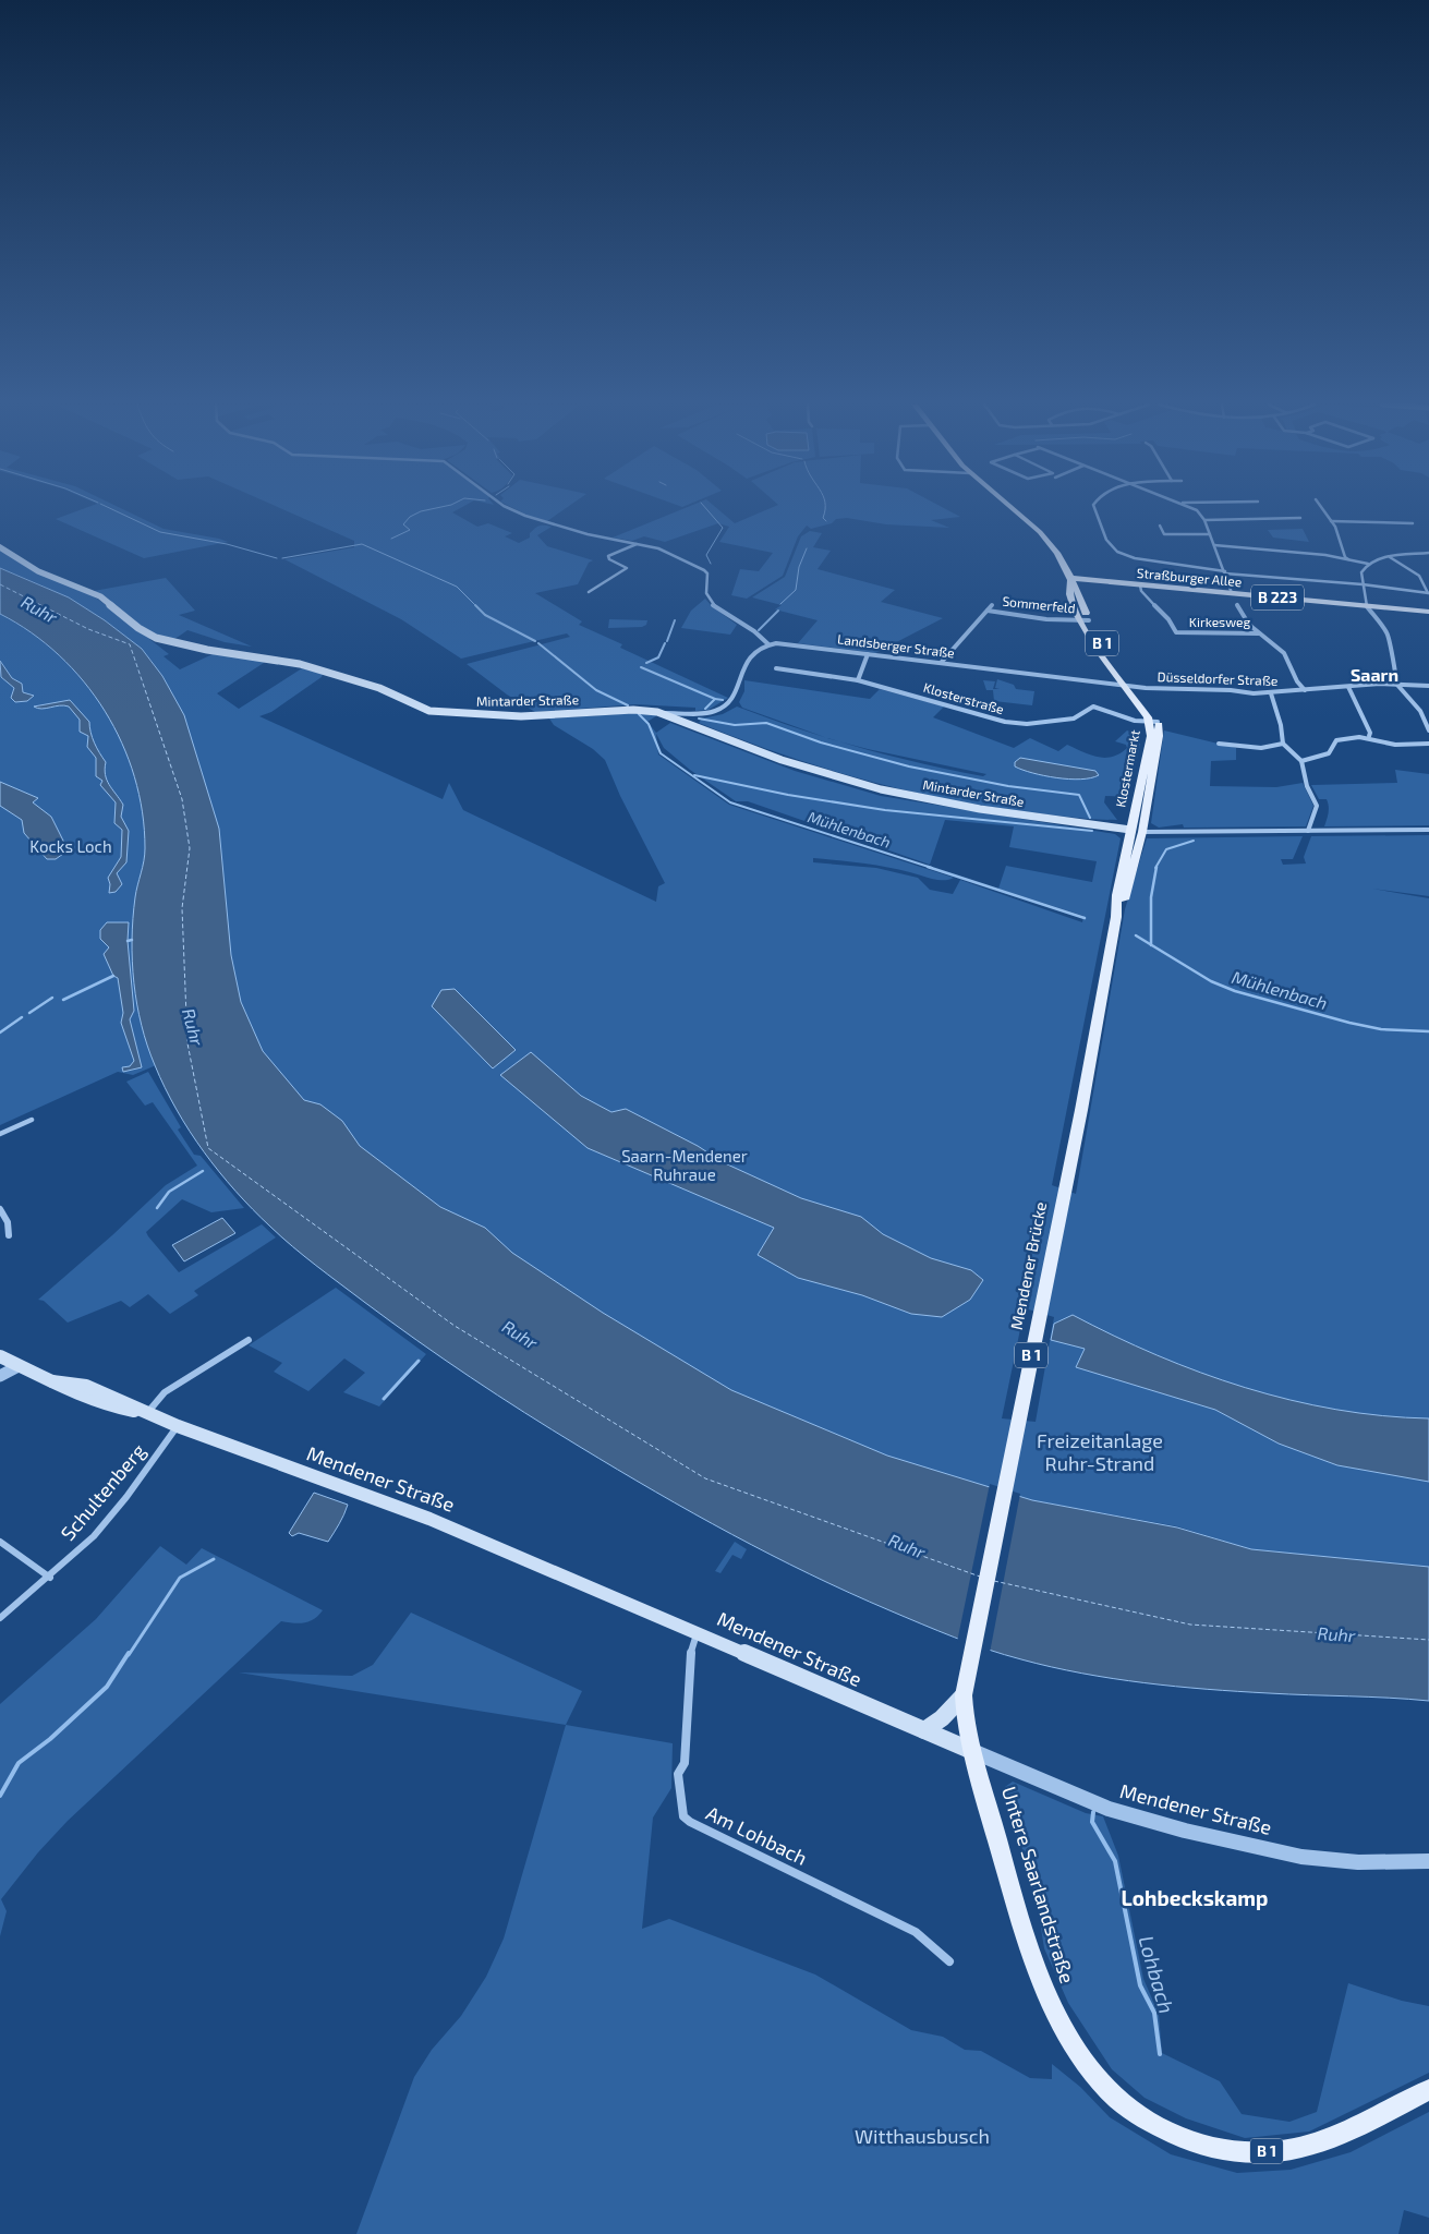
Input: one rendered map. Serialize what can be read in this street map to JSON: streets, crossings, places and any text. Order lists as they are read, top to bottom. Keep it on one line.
{"streets":{"main road":["Straßburger Allee","B 223","B 1","Mintarder Straße","Klostermarkt","Mendener Brücke","Mendener Straße","Untere Saarlandstraße"],"street":["Sommerfeld","Kirkesweg","Landsberger Straße","Düsseldorfer Straße","Klosterstraße","Schultenberg","Am Lohbach"]},"crossings":[["Straßburger Allee","Kirkesweg"],["Straßburger Allee","B 1"],["Sommerfeld","B 1"],["Sommerfeld","Landsberger Straße"],["B 1","Landsberger Straße"],["B 1","Düsseldorfer Straße"],["B 1","Klostermarkt"],["Landsberger Straße","Düsseldorfer Straße"],["Landsberger Straße","Klostermarkt"],["Düsseldorfer Straße","Klostermarkt"],["Klosterstraße","Klostermarkt"],["Mintarder Straße","Klostermarkt"],["Mintarder Straße","Mendener Brücke"],["Klostermarkt","Mendener Brücke"],["Mendener Brücke","Mendener Straße"],["Mendener Brücke","Untere Saarlandstraße"],["Mendener Straße","Schultenberg"],["Mendener Straße","Am Lohbach"],["Mendener Straße","Untere Saarlandstraße"]],"districts":["Saarn","Lohbeckskamp"],"water":["Ruhr","Mühlenbach","Lohbach"],"parks":["Kocks Loch","Saarn-Mendener Ruhraue","Freizeitanlage Ruhr-Strand","Witthausbusch"]}
